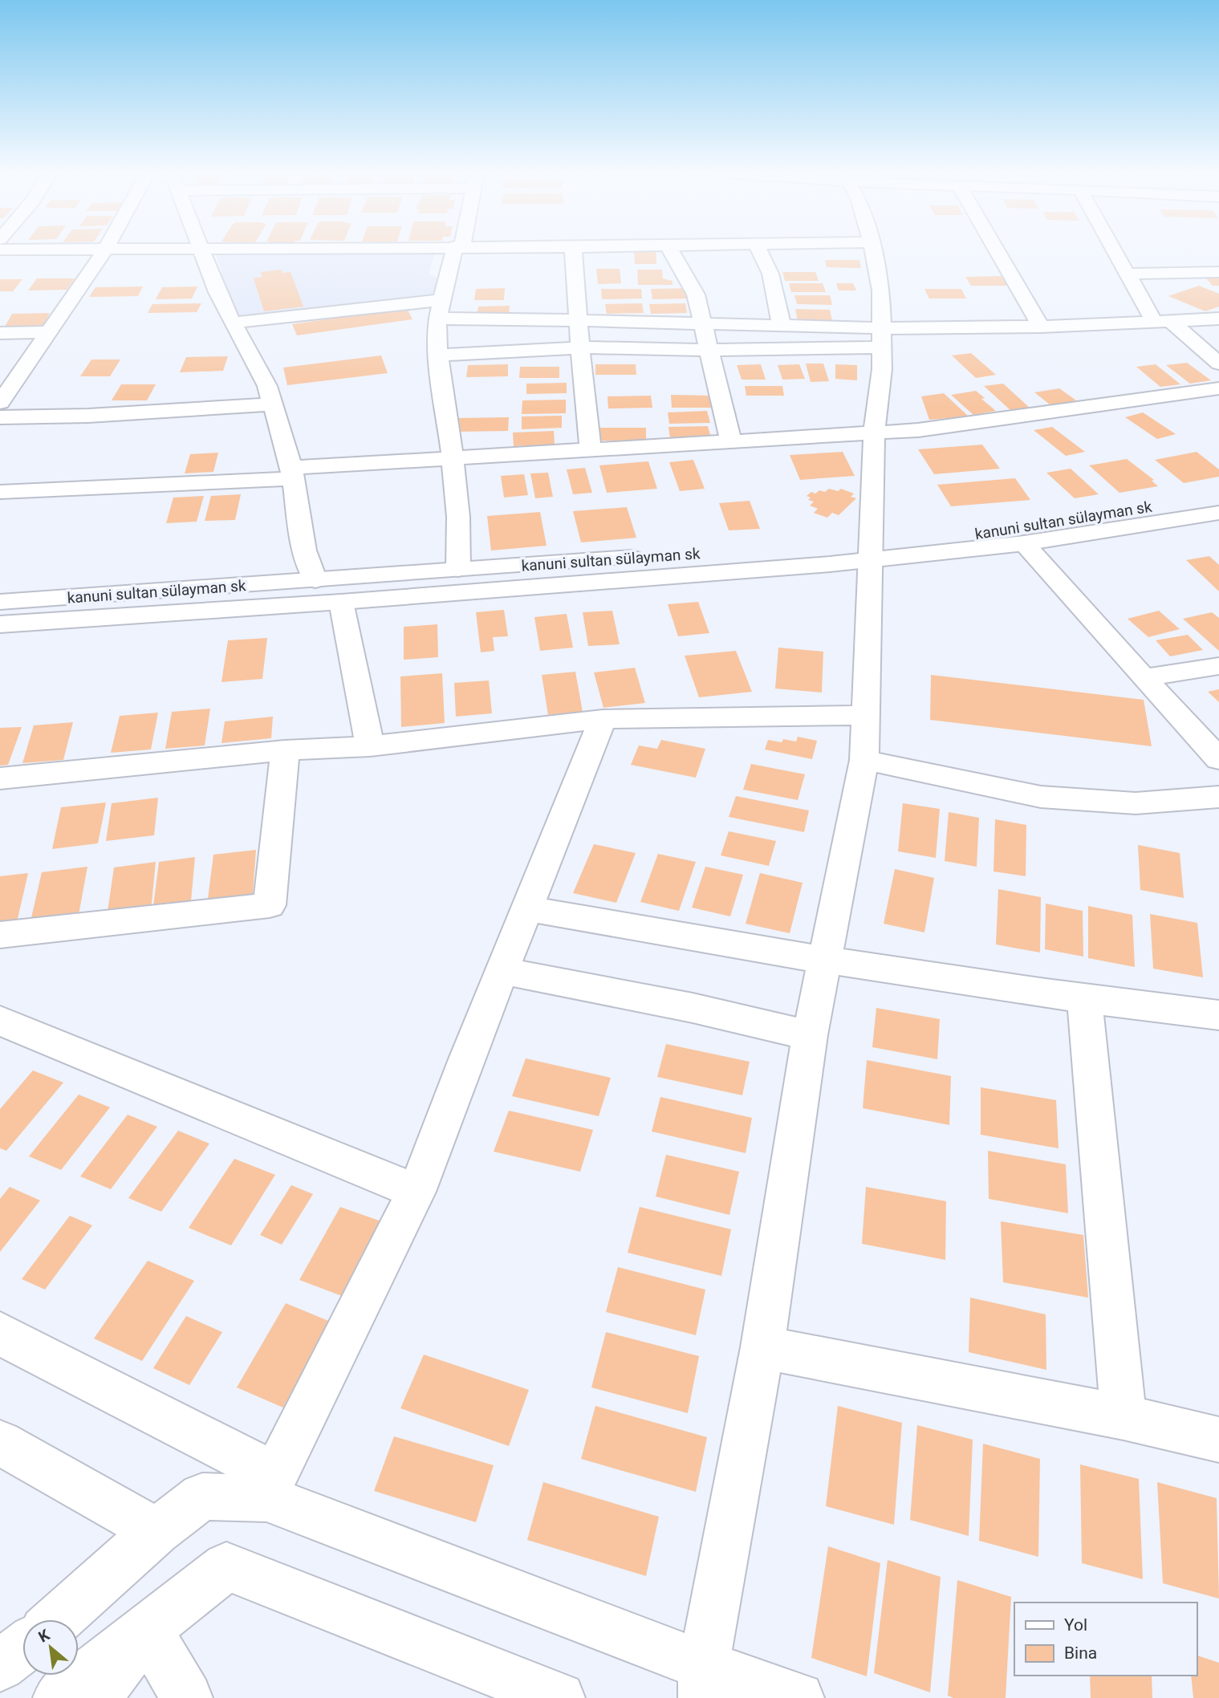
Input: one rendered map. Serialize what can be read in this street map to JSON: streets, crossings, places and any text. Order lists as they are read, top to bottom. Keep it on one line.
{"streets":{"street":["kanuni sultan sülayman sk"]},"legend":["Yol","Bina"],"north":"top left"}
